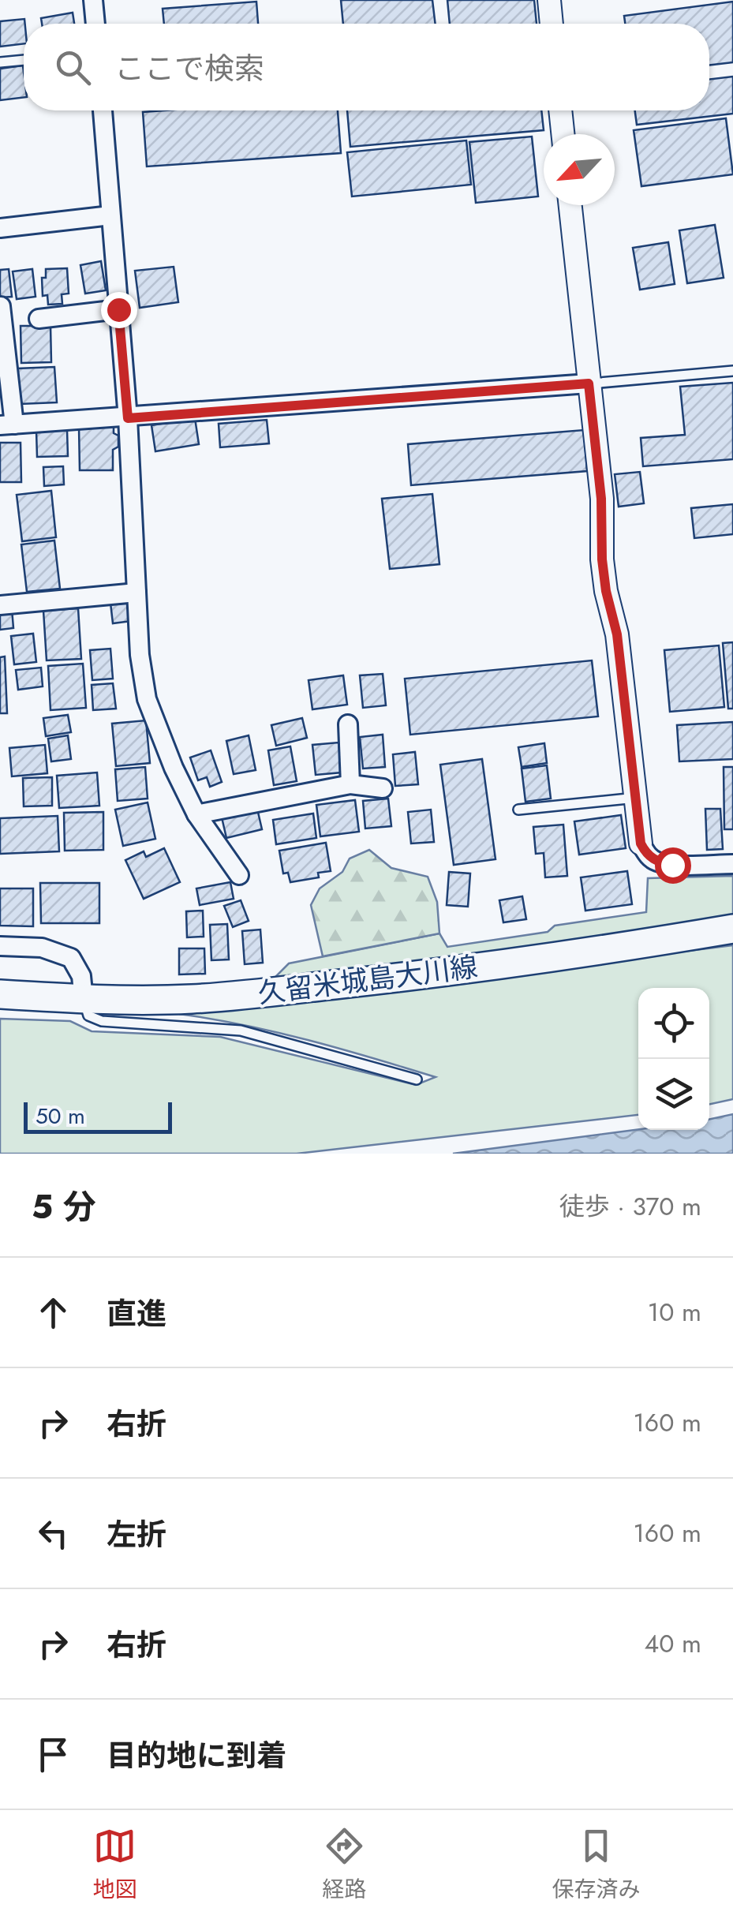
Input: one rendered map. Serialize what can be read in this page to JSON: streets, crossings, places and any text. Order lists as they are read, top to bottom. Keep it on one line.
{"streets":{"main road":["久留米城島大川線"]},"scale_bar":"50 m","north":"bottom left","page":{"search":"ここで検索","scale":"50 m","heading":["5 分","徒歩 · 370 m"],"list":[["直進","10 m"],["右折","160 m"],["左折","160 m"],["右折","40 m"],"目的地に到着"],"nav":["地図","経路","保存済み"]}}
